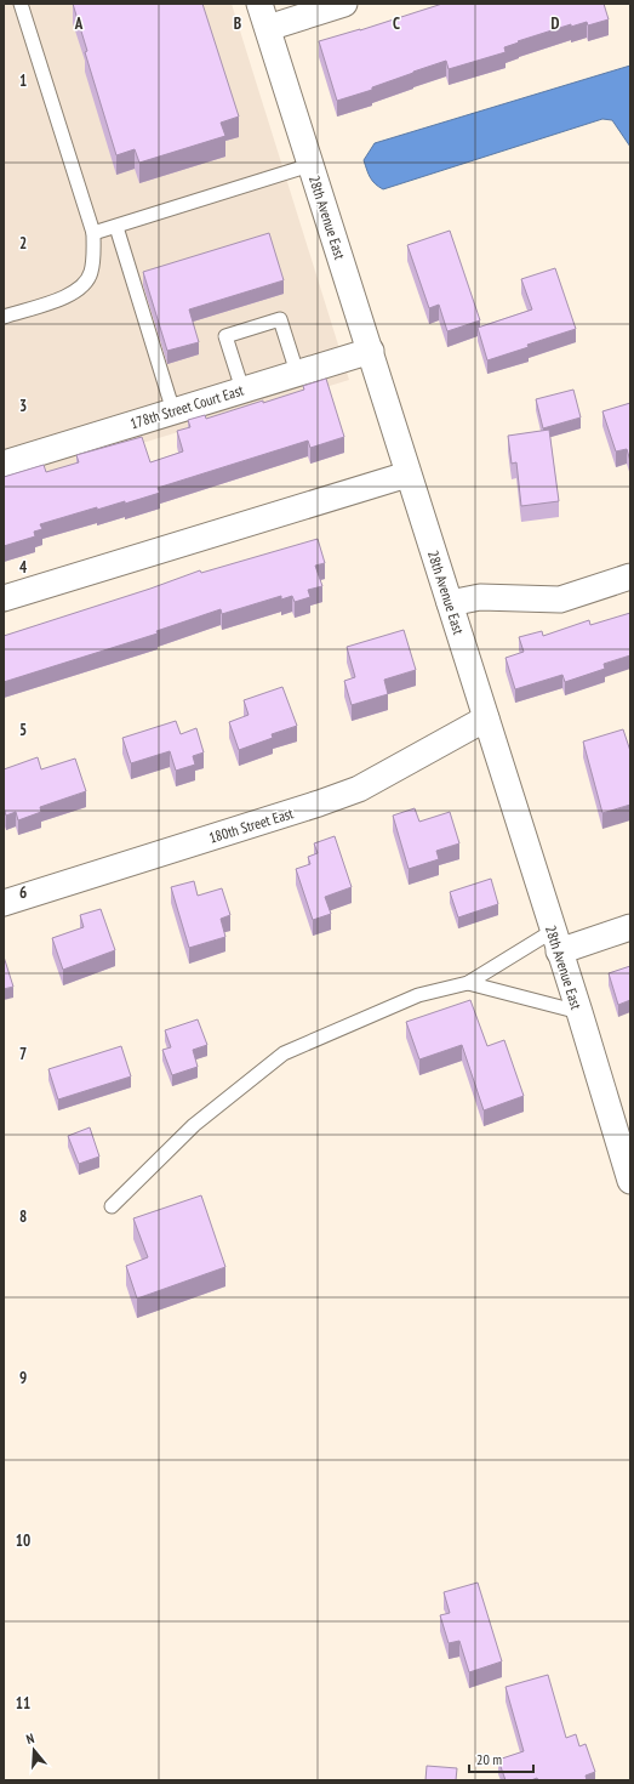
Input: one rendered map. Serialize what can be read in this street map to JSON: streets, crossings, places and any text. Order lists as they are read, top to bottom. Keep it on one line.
{"streets":{"street":["28th Avenue East","178th Street Court East","180th Street East"]},"crossings":[["28th Avenue East","178th Street Court East"],["28th Avenue East","180th Street East"]],"scale_bar":"20 m","north":"top","grid":{"columns":["A","B","C","D"],"rows":["1","2","3","4","5","6","7","8","9","10","11"]}}
